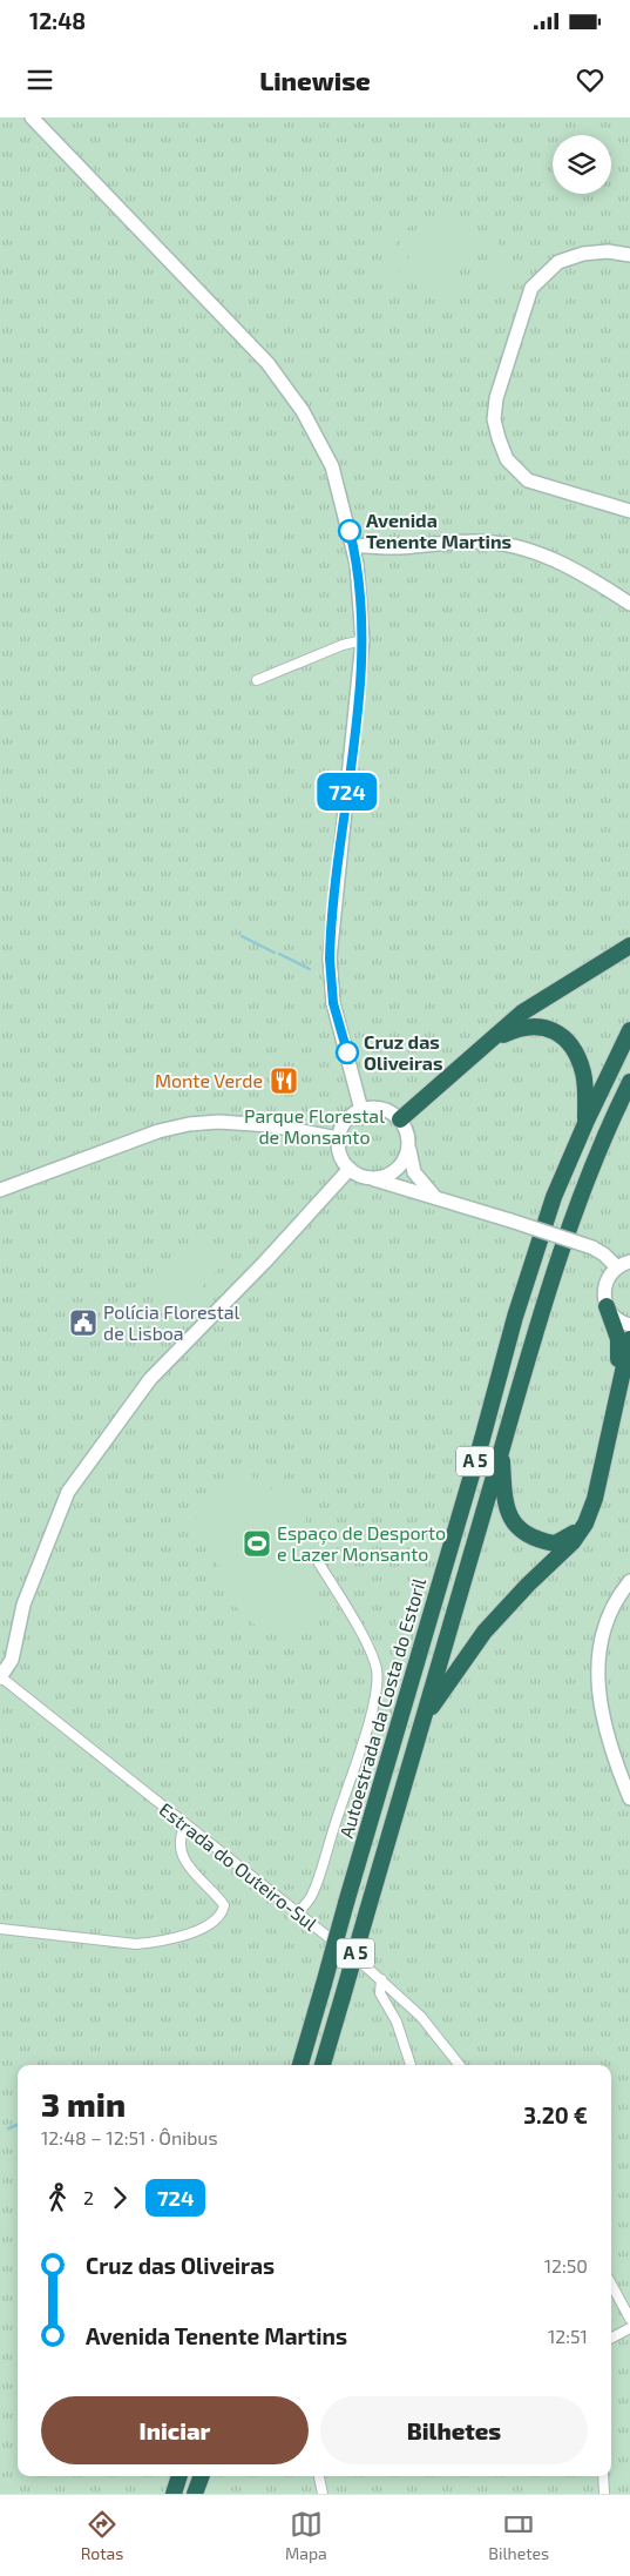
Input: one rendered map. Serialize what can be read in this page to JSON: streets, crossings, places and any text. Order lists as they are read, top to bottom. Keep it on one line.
{"streets":{"highway":["A 5","Autoestrada da Costa do Estoril"],"street":["Estrada do Outeiro-Sul"]},"parks":["Parque Florestal de Monsanto"],"places":{"other":["Avenida Tenente Martins","Cruz das Oliveiras"],"restaurant":["Monte Verde"],"public building":["Polícia Florestal de Lisboa"],"sports":["Espaço de Desporto e Lazer Monsanto"]},"lines":["bus line 724"],"page":{"status":"12:48","header":"Linewise","on_map":"724","heading":["3 min","12:48 – 12:51 · Ônibus","3.20 €"],"legs":["2","724"],"list":[{"name":"Cruz das Oliveiras","value":"12:50"},{"name":"Avenida Tenente Martins","value":"12:51"}],"buttons":["Iniciar","Bilhetes"],"tabs":["Rotas","Mapa","Bilhetes"]}}
